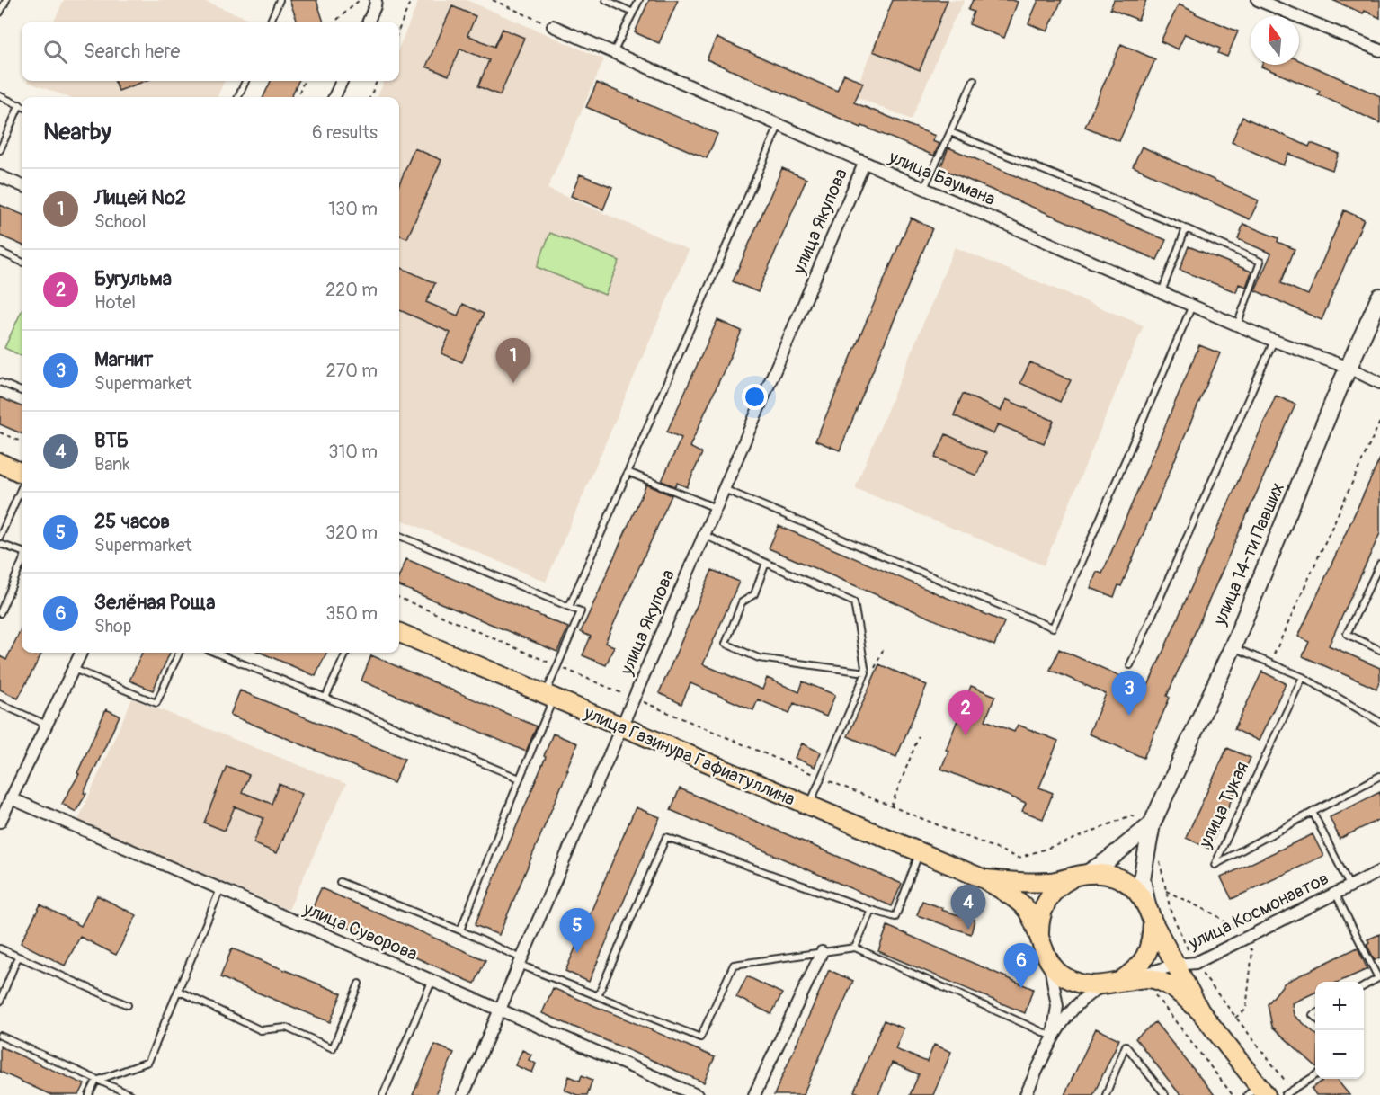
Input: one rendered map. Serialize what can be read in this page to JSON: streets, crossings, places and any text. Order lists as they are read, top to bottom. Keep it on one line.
{"streets":{"main road":["улица Газинура Гафиатуллина"],"street":["улица Баумана","улица Якупова","улица 14-ти Павших","улица Космонавтов","улица Суворова"],"lane":["улица Тукая"]},"crossings":[["улица Баумана","улица Якупова"],["улица Баумана","улица 14-ти Павших"],["улица Якупова","улица Газинура Гафиатуллина"],["улица Якупова","улица Суворова"]],"north":"top","page":{"search":"Search here","heading":["Nearby","6 results"],"list":[{"mark":"1","name":"Лицей №2","note":"School","value":"130 m"},{"mark":"2","name":"Бугульма","note":"Hotel","value":"220 m"},{"mark":"3","name":"Магнит","note":"Supermarket","value":"270 m"},{"mark":"4","name":"ВТБ","note":"Bank","value":"310 m"},{"mark":"5","name":"25 часов","note":"Supermarket","value":"320 m"},{"mark":"6","name":"Зелёная Роща","note":"Shop","value":"350 m"}],"pins":["1","3","2","4","5","6"],"map_buttons":["+","−"]}}
